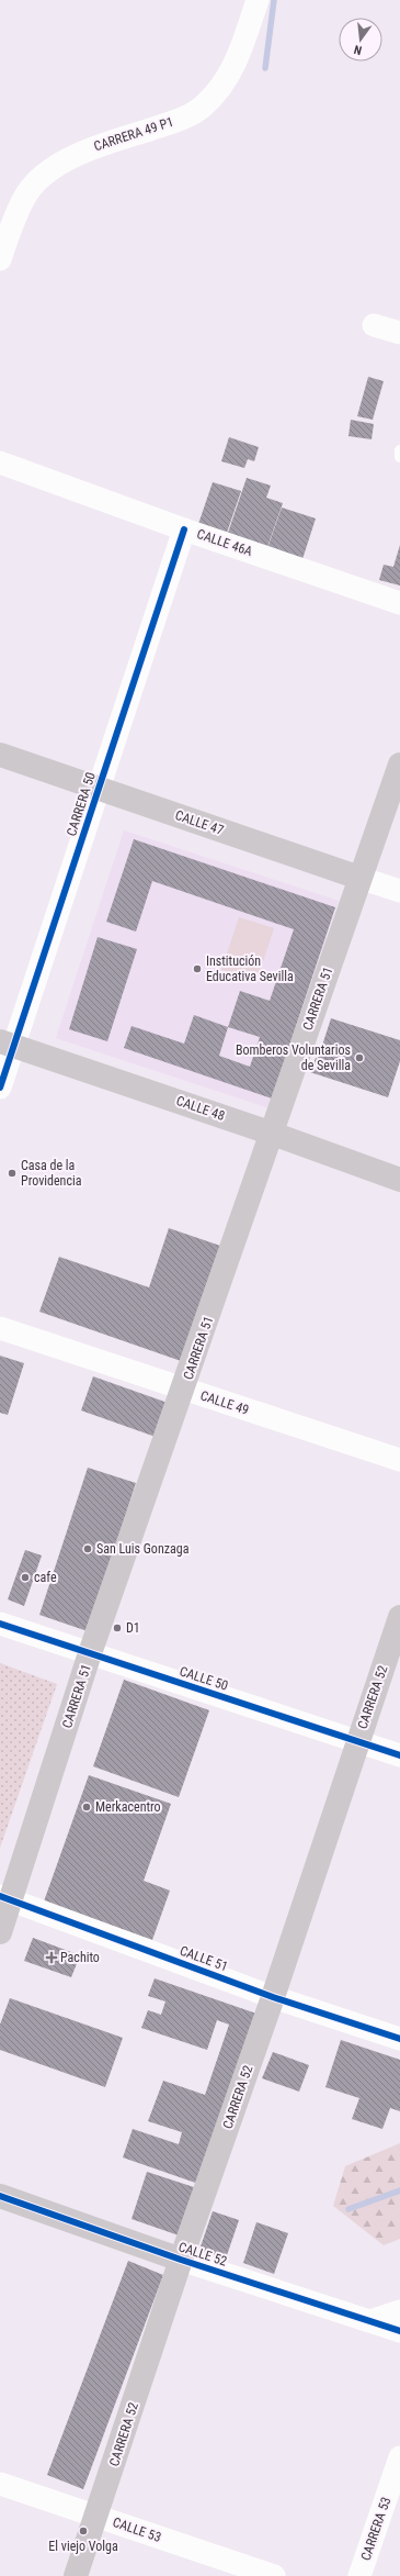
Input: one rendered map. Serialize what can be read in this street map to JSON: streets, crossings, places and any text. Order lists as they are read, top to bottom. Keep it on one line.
{"streets":{"main road":["CALLE 47","CARRERA 51","CALLE 48","CARRERA 52","CALLE 52"],"street":["CARRERA 49 P1","CALLE 46A","CARRERA 50","CALLE 49","CALLE 50","CALLE 51","CARRERA 53","CALLE 53"]},"crossings":[["CALLE 46A","CARRERA 50"],["CARRERA 50","CALLE 47"],["CARRERA 50","CALLE 48"],["CALLE 47","CARRERA 51"],["CARRERA 51","CALLE 48"],["CARRERA 51","CALLE 49"],["CARRERA 51","CALLE 50"],["CARRERA 51","CALLE 51"],["CALLE 50","CARRERA 52"],["CARRERA 52","CALLE 51"],["CARRERA 52","CALLE 52"],["CARRERA 52","CALLE 53"]],"places":{"other":["Institución Educativa Sevilla","Bomberos Voluntarios de Sevilla","Casa de la Providencia","San Luis Gonzaga","cafe","D1","Merkacentro","El viejo Volga"],"health":["Pachito"]},"north":"bottom"}
